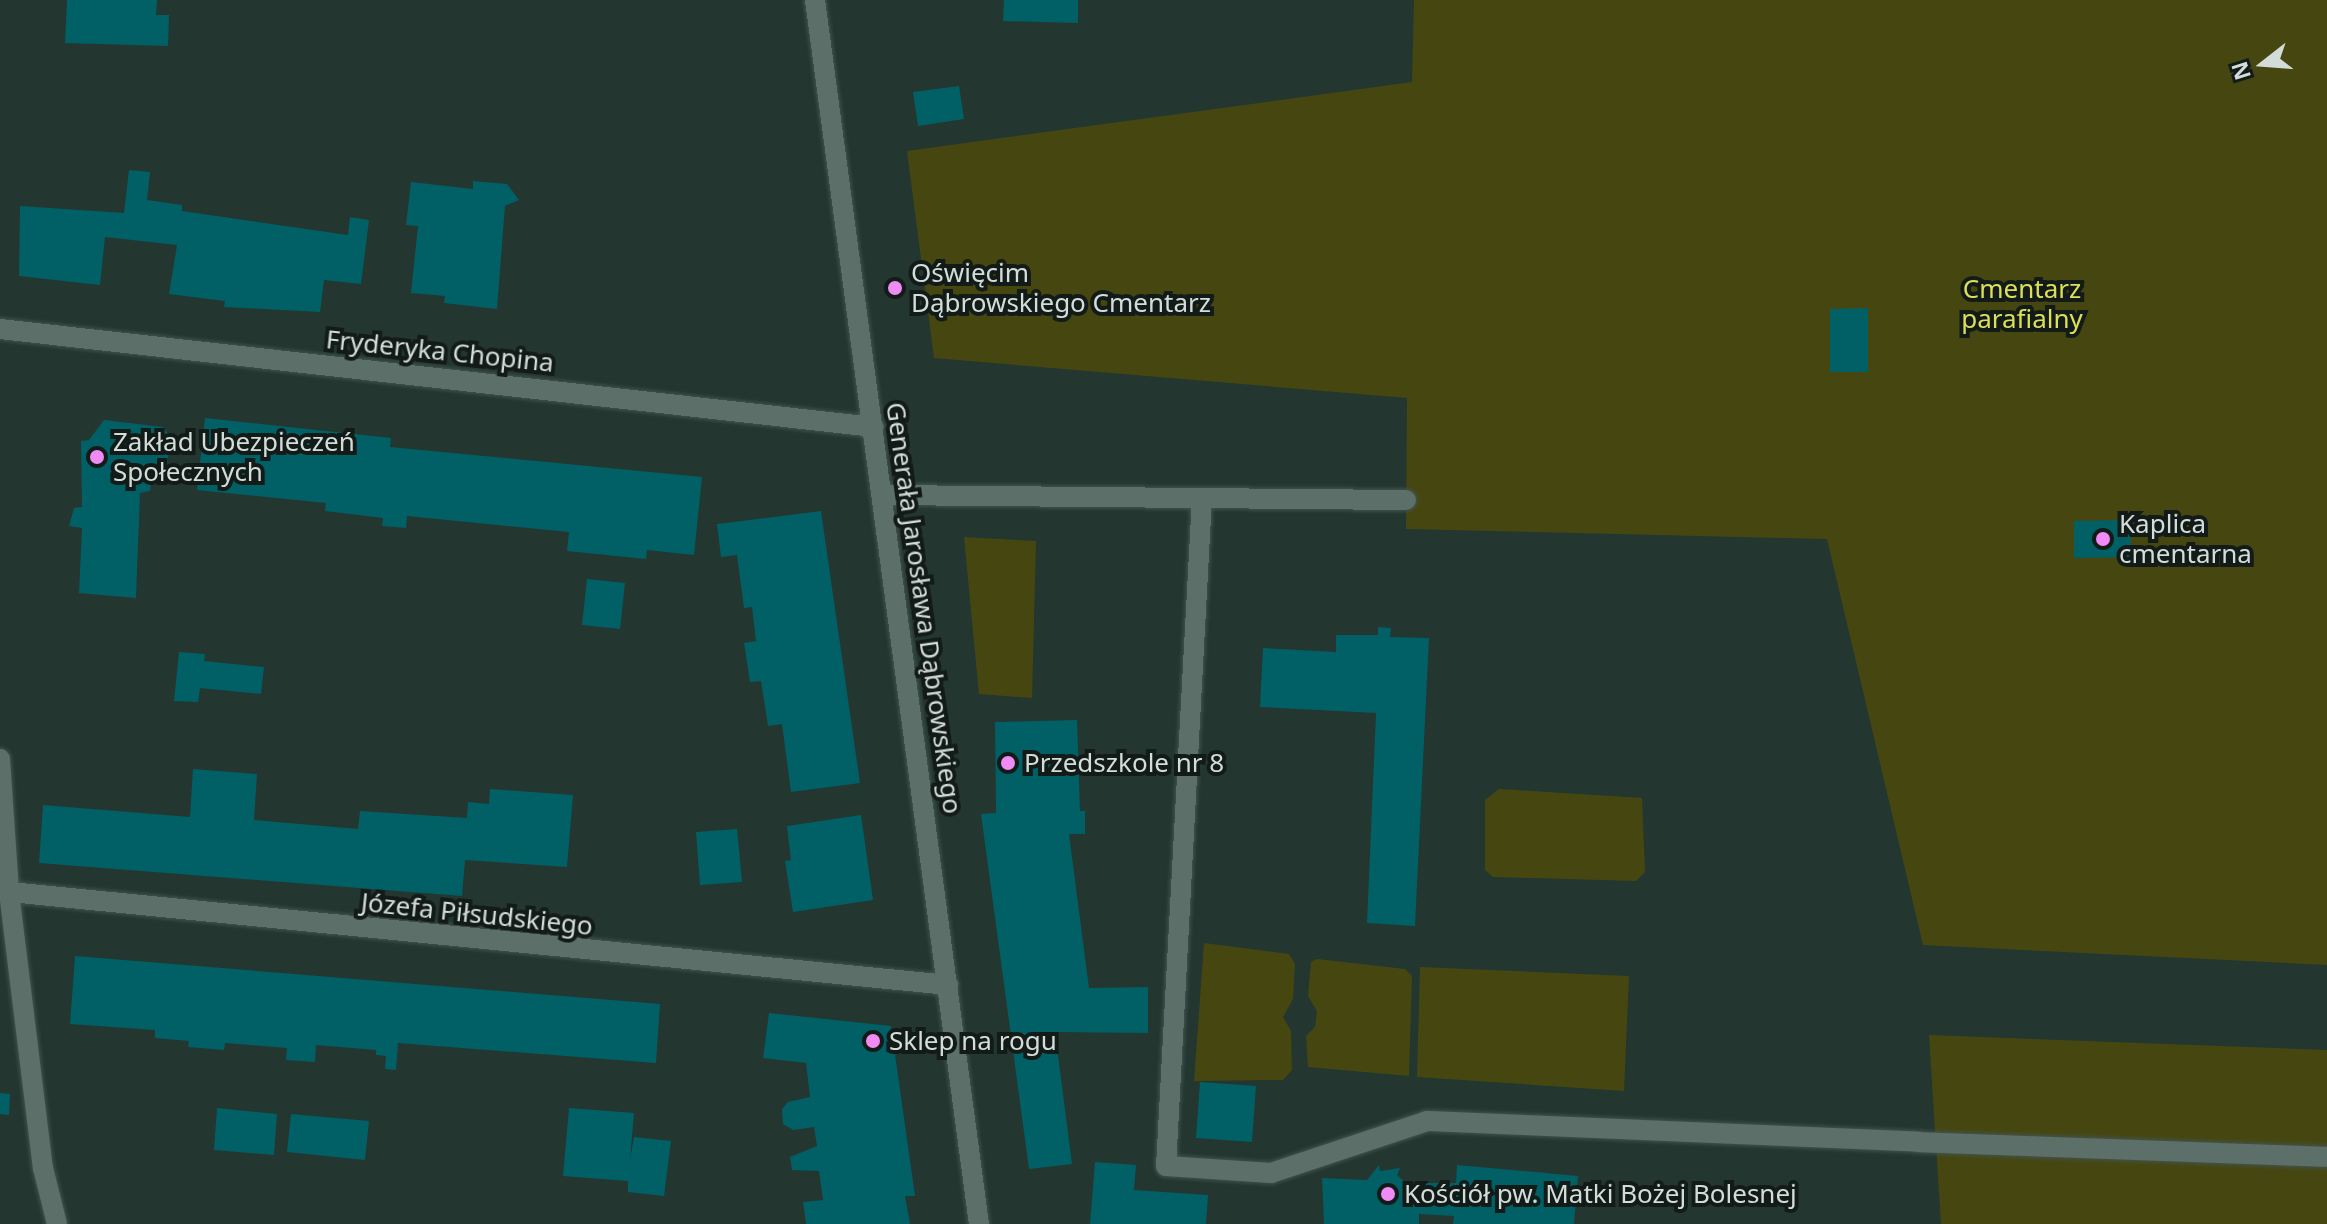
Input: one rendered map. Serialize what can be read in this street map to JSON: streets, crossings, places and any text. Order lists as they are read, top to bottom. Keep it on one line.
{"streets":{"street":["Fryderyka Chopina","Generała Jarosława Dąbrowskiego","Józefa Piłsudskiego"]},"crossings":[["Fryderyka Chopina","Generała Jarosława Dąbrowskiego"],["Generała Jarosława Dąbrowskiego","Józefa Piłsudskiego"]],"parks":["Cmentarz parafialny"],"places":["Oświęcim Dąbrowskiego Cmentarz","Zakład Ubezpieczeń Społecznych","Kaplica cmentarna","Przedszkole nr 8","Sklep na rogu","Kościół pw. Matki Bożej Bolesnej"],"north":"left"}
